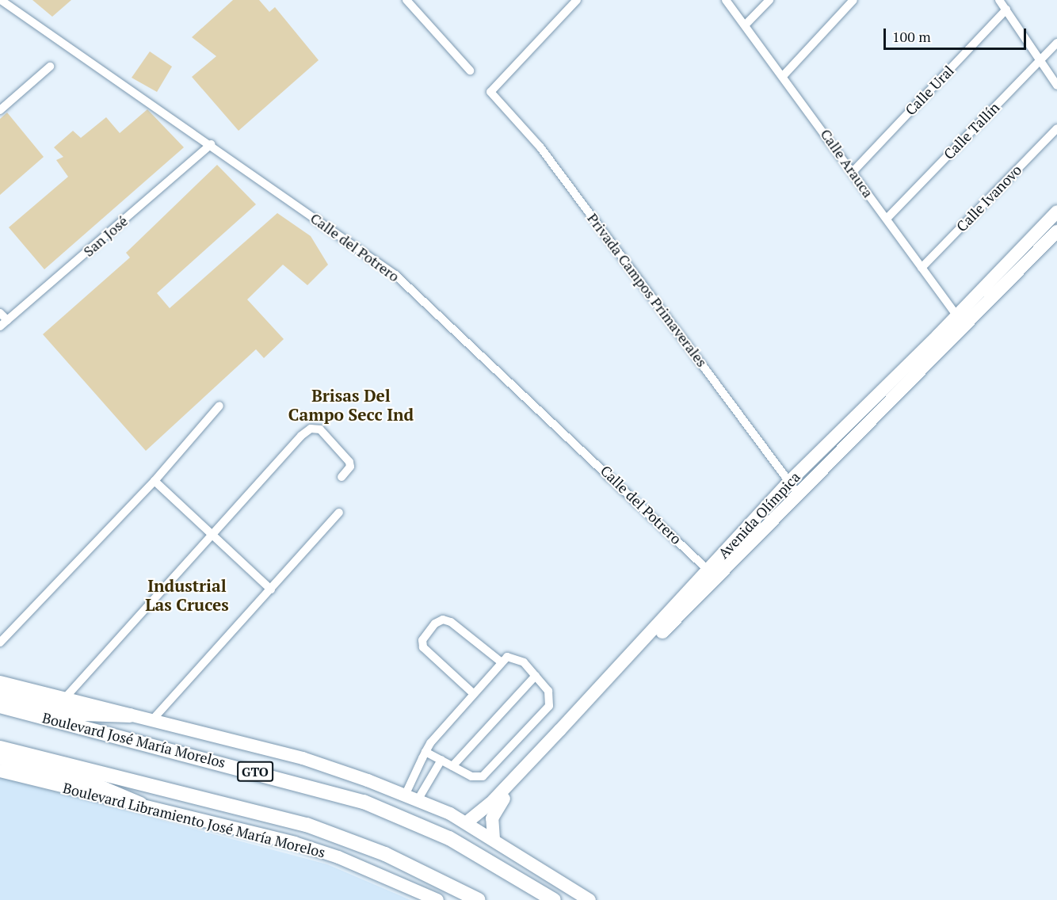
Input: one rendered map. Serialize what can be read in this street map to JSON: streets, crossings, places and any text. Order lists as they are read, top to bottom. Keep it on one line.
{"streets":{"main road":["Boulevard José María Morelos","GTO"],"street":["Calle Ural","Calle Tallín","Calle Arauca","Calle Ivanovo","San José","Calle del Potrero","Privada Campos Primaverales","Avenida Olímpica","Boulevard Libramiento José María Morelos"]},"crossings":[["Calle Ural","Calle Arauca"],["Calle Tallín","Calle Arauca"],["Calle Arauca","Calle Ivanovo"],["Calle Arauca","Avenida Olímpica"],["San José","Calle del Potrero"],["Calle del Potrero","Avenida Olímpica"],["Privada Campos Primaverales","Avenida Olímpica"]],"districts":["Brisas Del Campo Secc Ind","Industrial Las Cruces"],"scale_bar":"100 m"}
